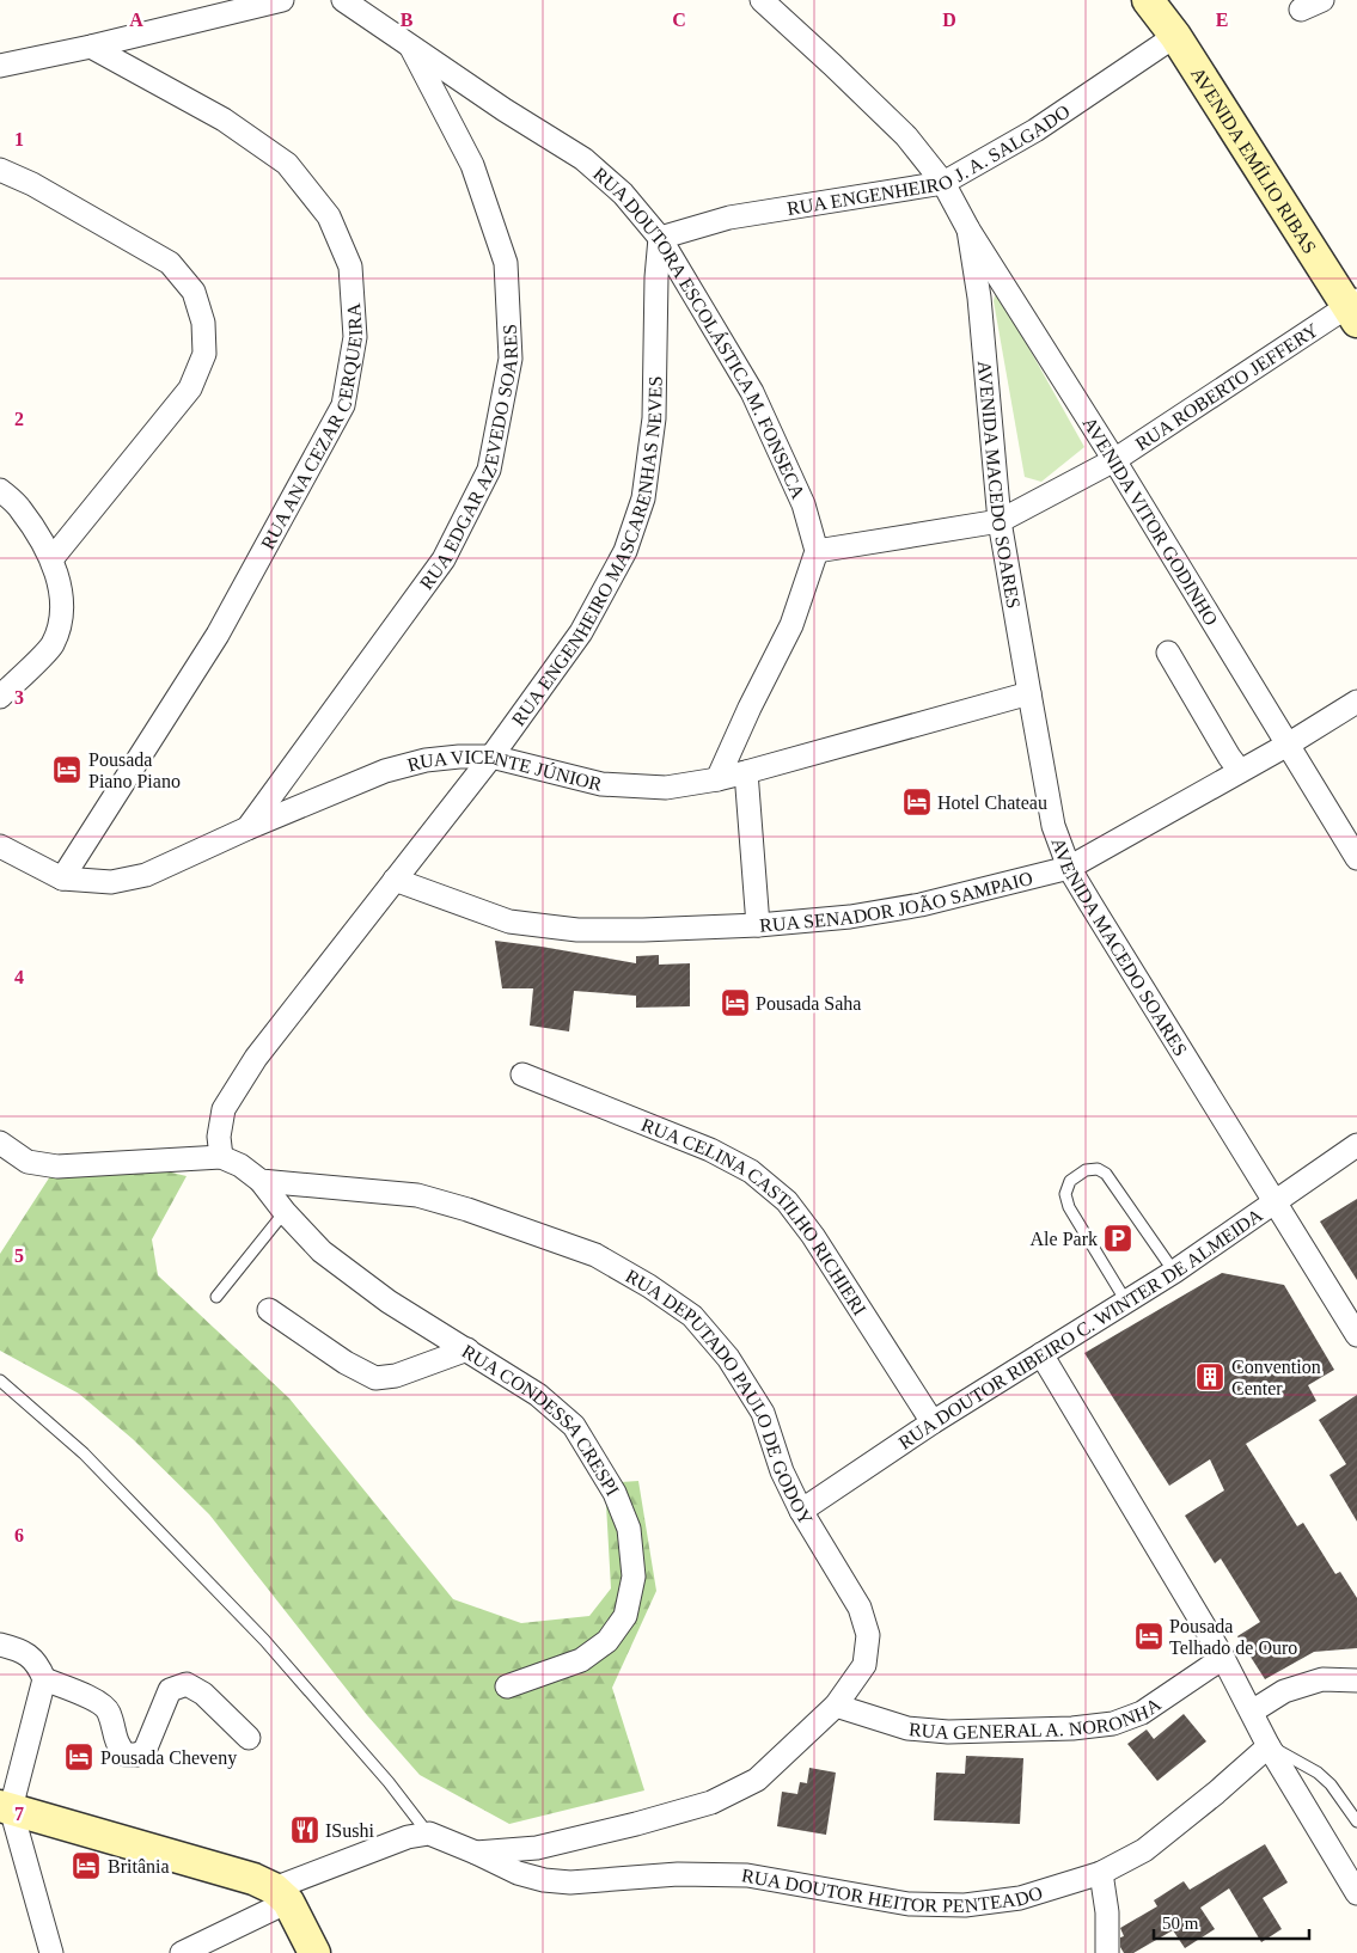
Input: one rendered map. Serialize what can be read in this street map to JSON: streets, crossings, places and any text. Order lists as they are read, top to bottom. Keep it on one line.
{"streets":{"street":["RUA ENGENHEIRO J. A. SALGADO","AVENIDA EMÍLIO RIBAS","RUA DOUTORA ESCOLÁSTICA M. FONSECA","RUA ROBERTO JEFFERY","RUA ANA CEZAR CERQUEIRA","RUA EDGAR AZEVEDO SOARES","AVENIDA MACEDO SOARES","AVENIDA VITOR GODINHO","RUA ENGENHEIRO MASCARENHAS NEVES","RUA VICENTE JÚNIOR","RUA SENADOR JOÃO SAMPAIO","RUA CELINA CASTILHO RICHIERI","RUA DOUTOR RIBEIRO C. WINTER DE ALMEIDA","RUA DEPUTADO PAULO DE GODOY","RUA CONDESSA CRESPI","RUA GENERAL A. NORONHA","RUA DOUTOR HEITOR PENTEADO"]},"crossings":[["RUA ENGENHEIRO J. A. SALGADO","AVENIDA EMÍLIO RIBAS"],["RUA ENGENHEIRO J. A. SALGADO","RUA DOUTORA ESCOLÁSTICA M. FONSECA"],["RUA ENGENHEIRO J. A. SALGADO","AVENIDA VITOR GODINHO"],["RUA ENGENHEIRO J. A. SALGADO","RUA ENGENHEIRO MASCARENHAS NEVES"],["AVENIDA EMÍLIO RIBAS","RUA ROBERTO JEFFERY"],["RUA DOUTORA ESCOLÁSTICA M. FONSECA","RUA ROBERTO JEFFERY"],["RUA DOUTORA ESCOLÁSTICA M. FONSECA","RUA EDGAR AZEVEDO SOARES"],["RUA DOUTORA ESCOLÁSTICA M. FONSECA","RUA ENGENHEIRO MASCARENHAS NEVES"],["RUA ROBERTO JEFFERY","AVENIDA MACEDO SOARES"],["RUA ROBERTO JEFFERY","AVENIDA VITOR GODINHO"],["RUA ANA CEZAR CERQUEIRA","RUA VICENTE JÚNIOR"],["RUA EDGAR AZEVEDO SOARES","RUA VICENTE JÚNIOR"],["AVENIDA MACEDO SOARES","AVENIDA VITOR GODINHO"],["AVENIDA MACEDO SOARES","RUA VICENTE JÚNIOR"],["AVENIDA MACEDO SOARES","RUA SENADOR JOÃO SAMPAIO"],["AVENIDA MACEDO SOARES","RUA DOUTOR RIBEIRO C. WINTER DE ALMEIDA"],["AVENIDA VITOR GODINHO","RUA SENADOR JOÃO SAMPAIO"],["RUA ENGENHEIRO MASCARENHAS NEVES","RUA VICENTE JÚNIOR"],["RUA ENGENHEIRO MASCARENHAS NEVES","RUA SENADOR JOÃO SAMPAIO"],["RUA CELINA CASTILHO RICHIERI","RUA DOUTOR RIBEIRO C. WINTER DE ALMEIDA"],["RUA DOUTOR RIBEIRO C. WINTER DE ALMEIDA","RUA DEPUTADO PAULO DE GODOY"],["RUA DEPUTADO PAULO DE GODOY","RUA CONDESSA CRESPI"],["RUA DEPUTADO PAULO DE GODOY","RUA GENERAL A. NORONHA"],["RUA DEPUTADO PAULO DE GODOY","RUA DOUTOR HEITOR PENTEADO"]],"places":{"hotel":["Pousada Piano Piano","Hotel Chateau","Pousada Saha","Pousada Telhado de Ouro","Pousada Cheveny","Britânia"],"parking":["Ale Park"],"building":["Convention Center"],"restaurant":["ISushi"]},"scale_bar":"50 m","grid":{"columns":["A","B","C","D","E"],"rows":["1","2","3","4","5","6","7"]}}
